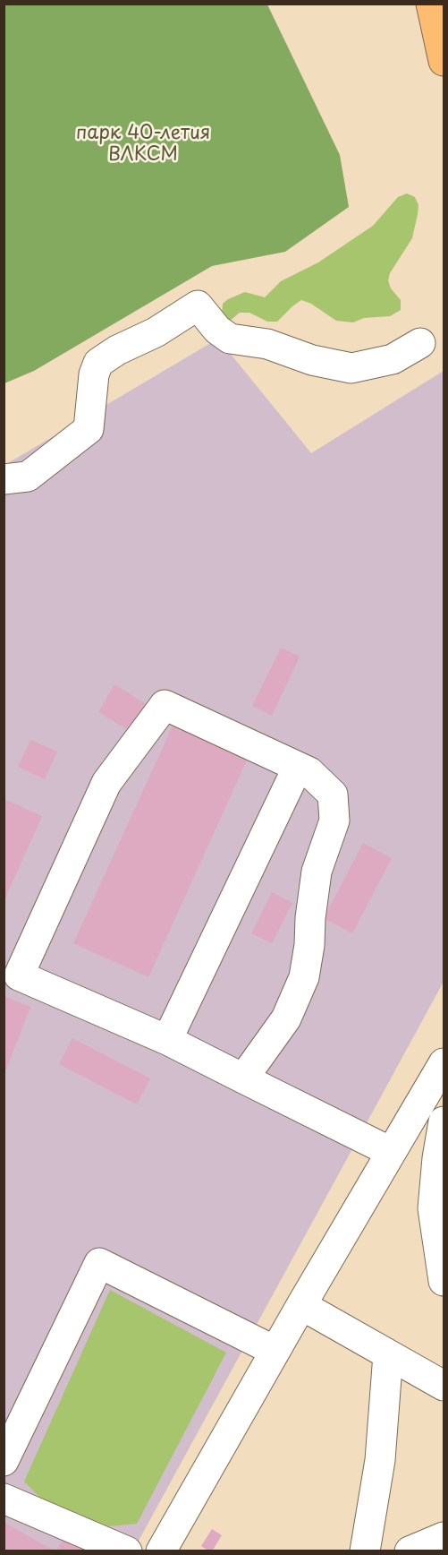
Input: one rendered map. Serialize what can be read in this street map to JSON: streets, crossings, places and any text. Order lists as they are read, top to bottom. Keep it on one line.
{"parks":["парк 40-летия ВЛКСМ"]}
